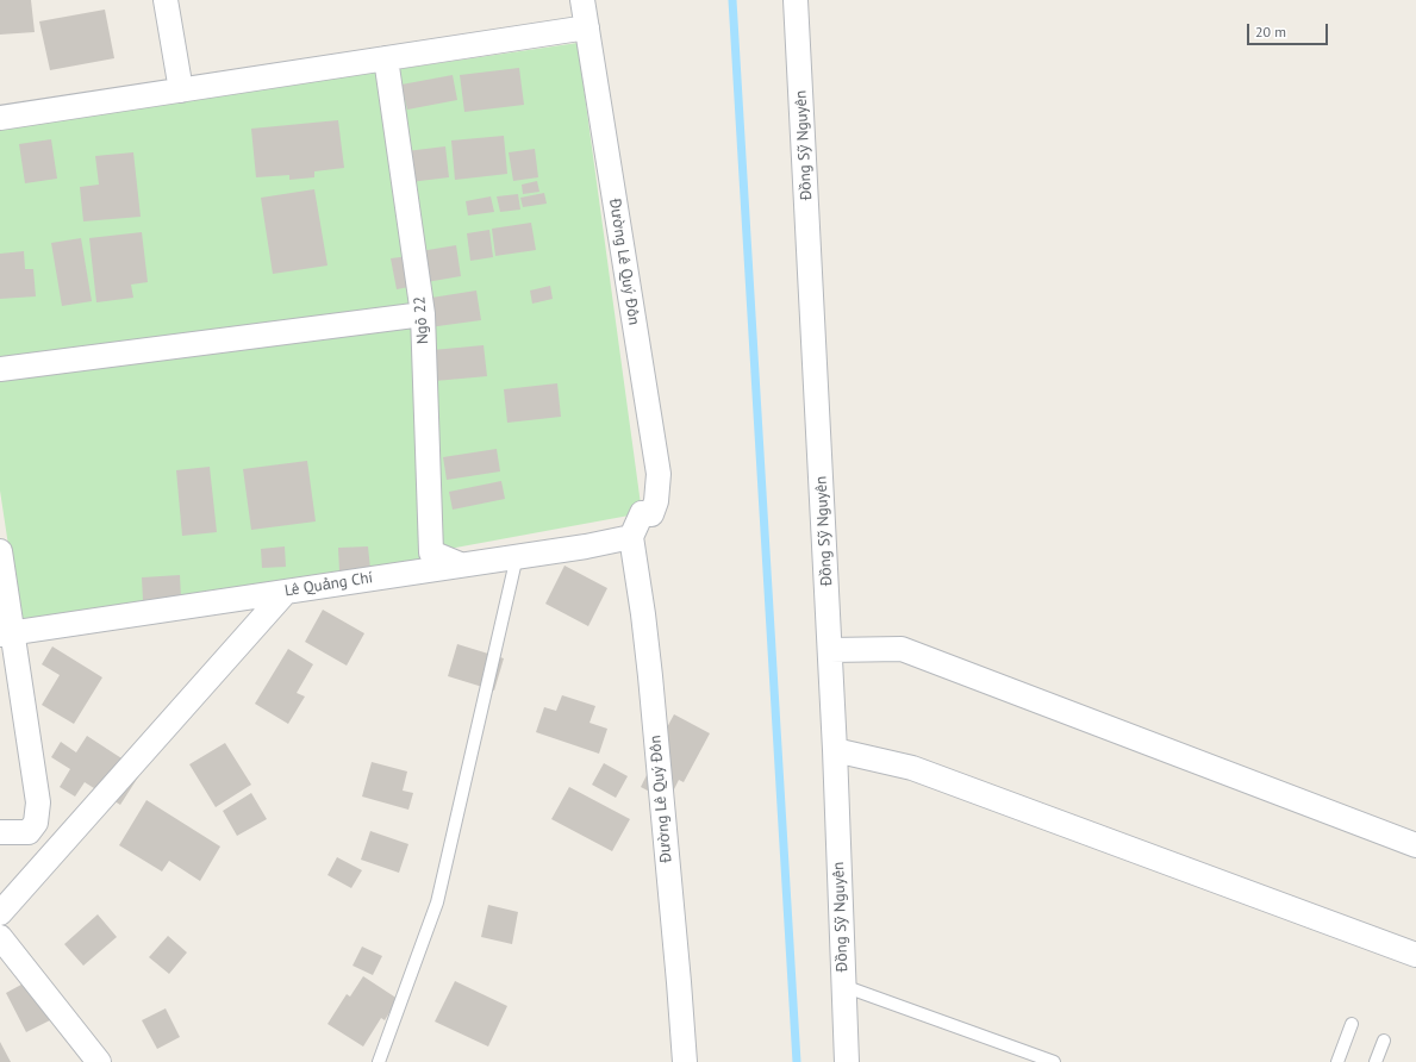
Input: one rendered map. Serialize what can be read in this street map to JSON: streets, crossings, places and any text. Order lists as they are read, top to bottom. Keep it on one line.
{"streets":{"street":["Đồng Sỹ Nguyên","Đường Lê Quý Đôn","Ngõ 22","Lê Quảng Chí"]},"crossings":[["Đường Lê Quý Đôn","Lê Quảng Chí"],["Ngõ 22","Lê Quảng Chí"]],"scale_bar":"20 m"}
